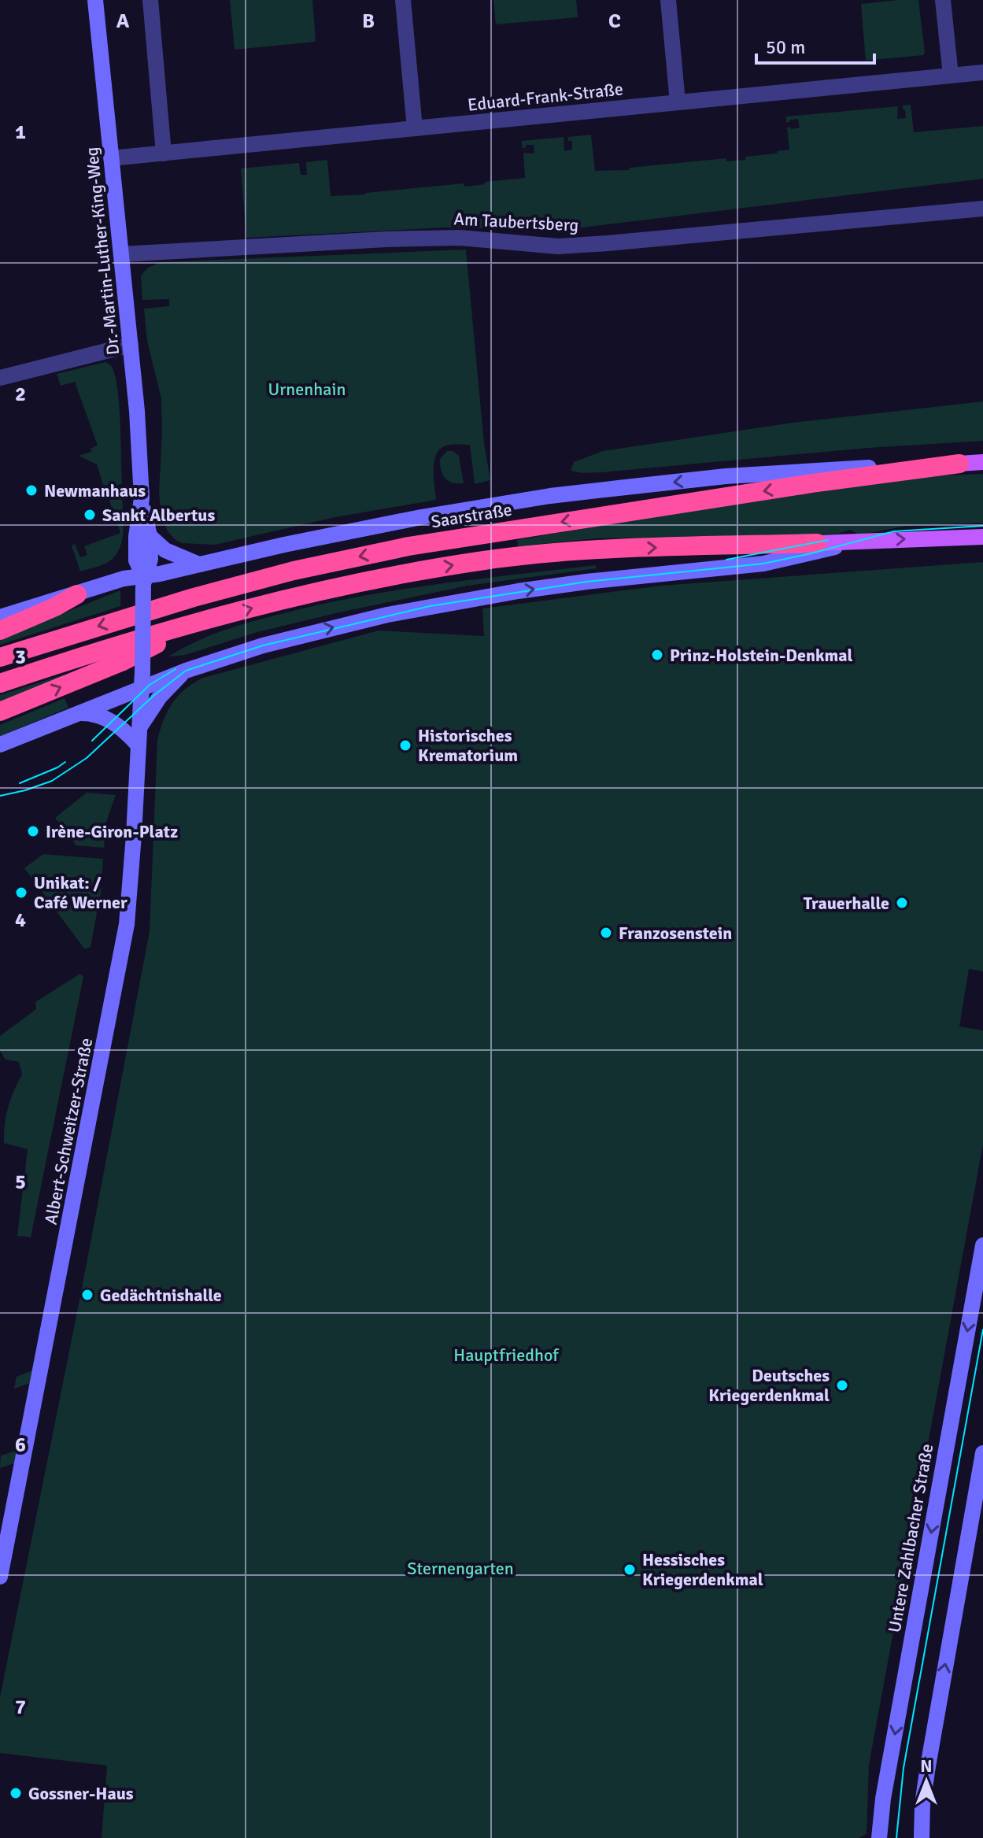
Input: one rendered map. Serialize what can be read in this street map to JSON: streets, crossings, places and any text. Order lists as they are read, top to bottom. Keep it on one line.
{"streets":{"highway":["Saarstraße"],"street":["Eduard-Frank-Straße","Am Taubertsberg","Dr.-Martin-Luther-King-Weg","Albert-Schweitzer-Straße","Untere Zahlbacher Straße"]},"crossings":[["Eduard-Frank-Straße","Dr.-Martin-Luther-King-Weg"],["Am Taubertsberg","Dr.-Martin-Luther-King-Weg"],["Dr.-Martin-Luther-King-Weg","Saarstraße"],["Dr.-Martin-Luther-King-Weg","Albert-Schweitzer-Straße"],["Saarstraße","Albert-Schweitzer-Straße"]],"one_way":["Saarstraße"],"parks":["Urnenhain","Hauptfriedhof","Sternengarten"],"places":["Newmanhaus","Sankt Albertus","Prinz-Holstein-Denkmal","Historisches Krematorium","Irène-Giron-Platz","Unikat: / Café Werner","Trauerhalle","Franzosenstein","Gedächtnishalle","Deutsches Kriegerdenkmal","Hessisches Kriegerdenkmal","Gossner-Haus"],"scale_bar":"50 m","north":"top","grid":{"columns":["A","B","C"],"rows":["1","2","3","4","5","6","7"]}}
